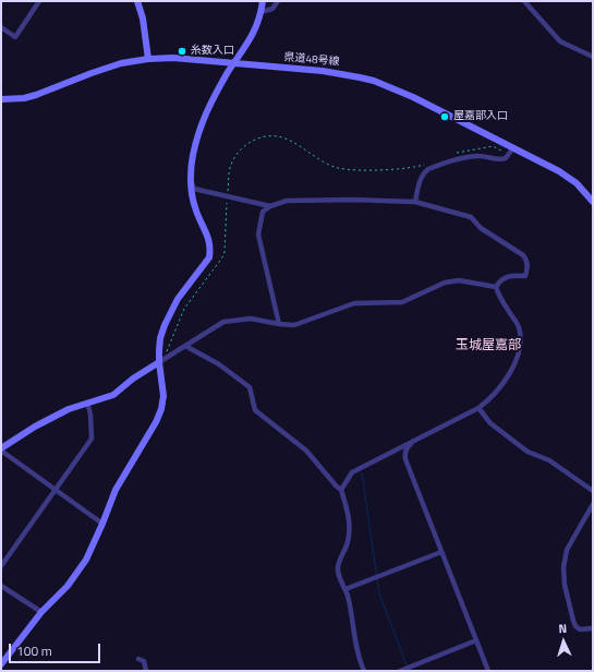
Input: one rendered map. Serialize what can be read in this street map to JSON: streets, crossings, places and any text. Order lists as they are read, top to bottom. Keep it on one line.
{"streets":{"street":["県道48号線"]},"districts":["玉城屋嘉部"],"places":["糸数入口","屋嘉部入口"],"scale_bar":"100 m","north":"top"}
